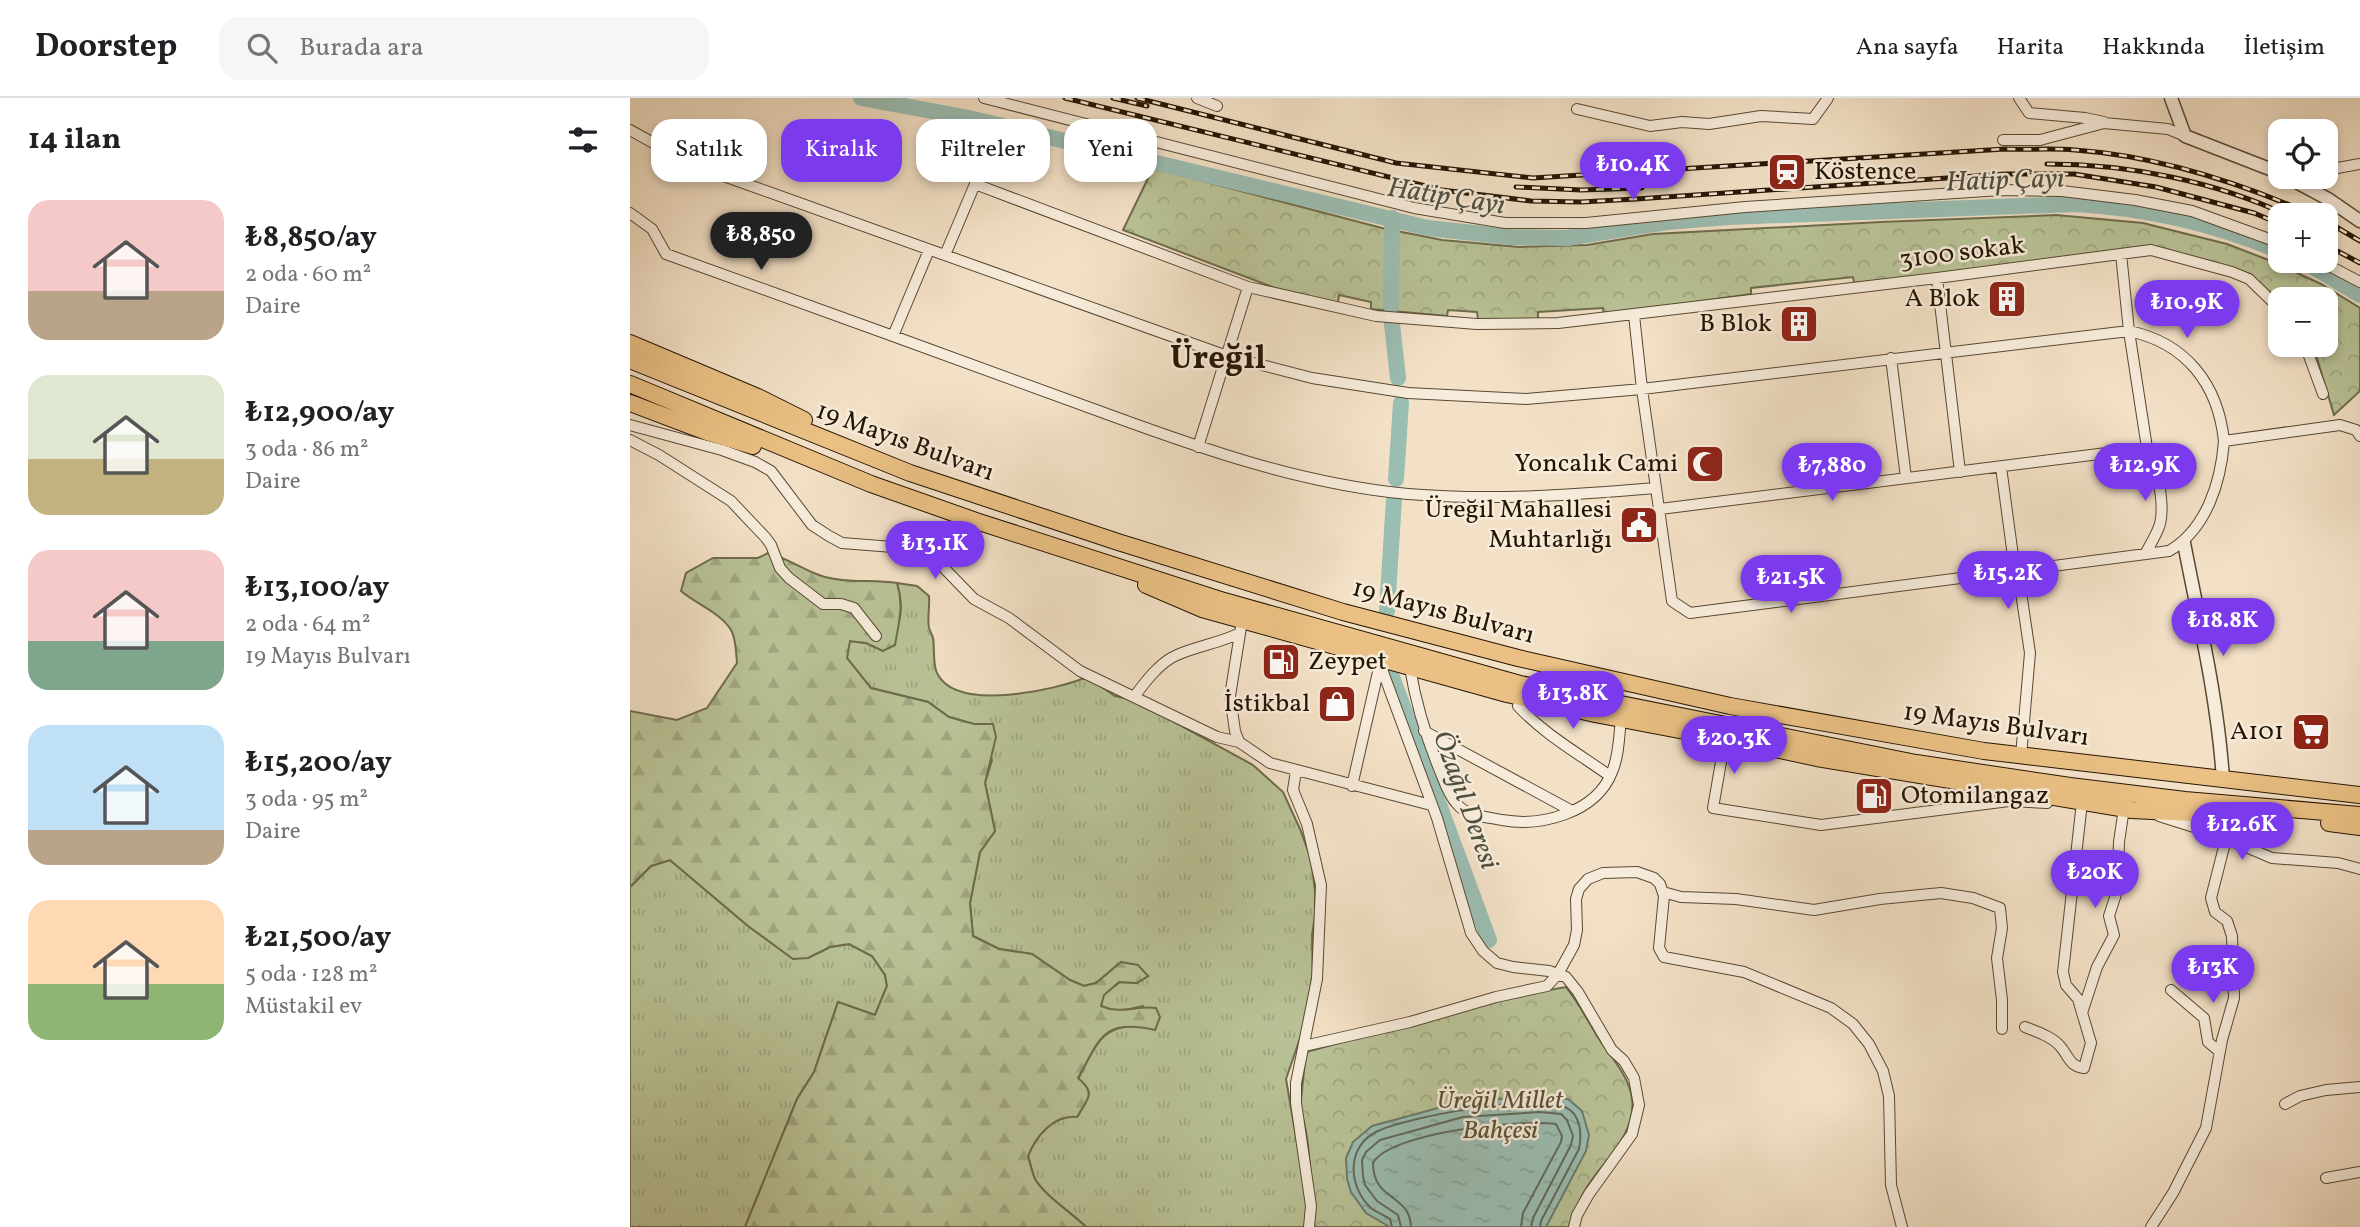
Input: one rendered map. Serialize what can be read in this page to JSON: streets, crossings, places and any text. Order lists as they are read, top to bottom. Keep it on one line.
{"streets":{"highway":["19 Mayıs Bulvarı"],"street":["3100 sokak"]},"districts":["Üreğil"],"water":["Hatip Çayı","Özağıl Deresi"],"parks":["Üreğil Millet Bahçesi"],"places":{"station":["Köstence"],"building":["A Blok","B Blok"],"mosque":["Yoncalık Cami"],"public building":["Üreğil Mahallesi Muhtarlığı"],"fuel station":["Zeypet","Otomilangaz"],"shop":["İstikbal"],"supermarket":["A101"]},"page":{"header":"Doorstep","search":"Burada ara","nav":["Ana sayfa","Harita","Hakkında","İletişim"],"heading":"14 ilan","map_buttons":["+","−"],"chip":["Satılık","Kiralık","Filtreler","Yeni"],"price":["₺10.4K","₺8,850","₺10.9K","₺7,880","₺12.9K","₺13.1K","₺15.2K","₺21.5K","₺18.8K","₺13.8K","₺20.3K","₺12.6K","₺20K","₺13K"],"list":[{"name":"₺8,850/ay","note":"2 oda · 60 m² · Daire"},{"name":"₺12,900/ay","note":"3 oda · 86 m² · Daire"},{"name":"₺13,100/ay","note":"2 oda · 64 m² · 19 Mayıs Bulvarı"},{"name":"₺15,200/ay","note":"3 oda · 95 m² · Daire"},{"name":"₺21,500/ay","note":"5 oda · 128 m² · Müstakil ev"}]}}
